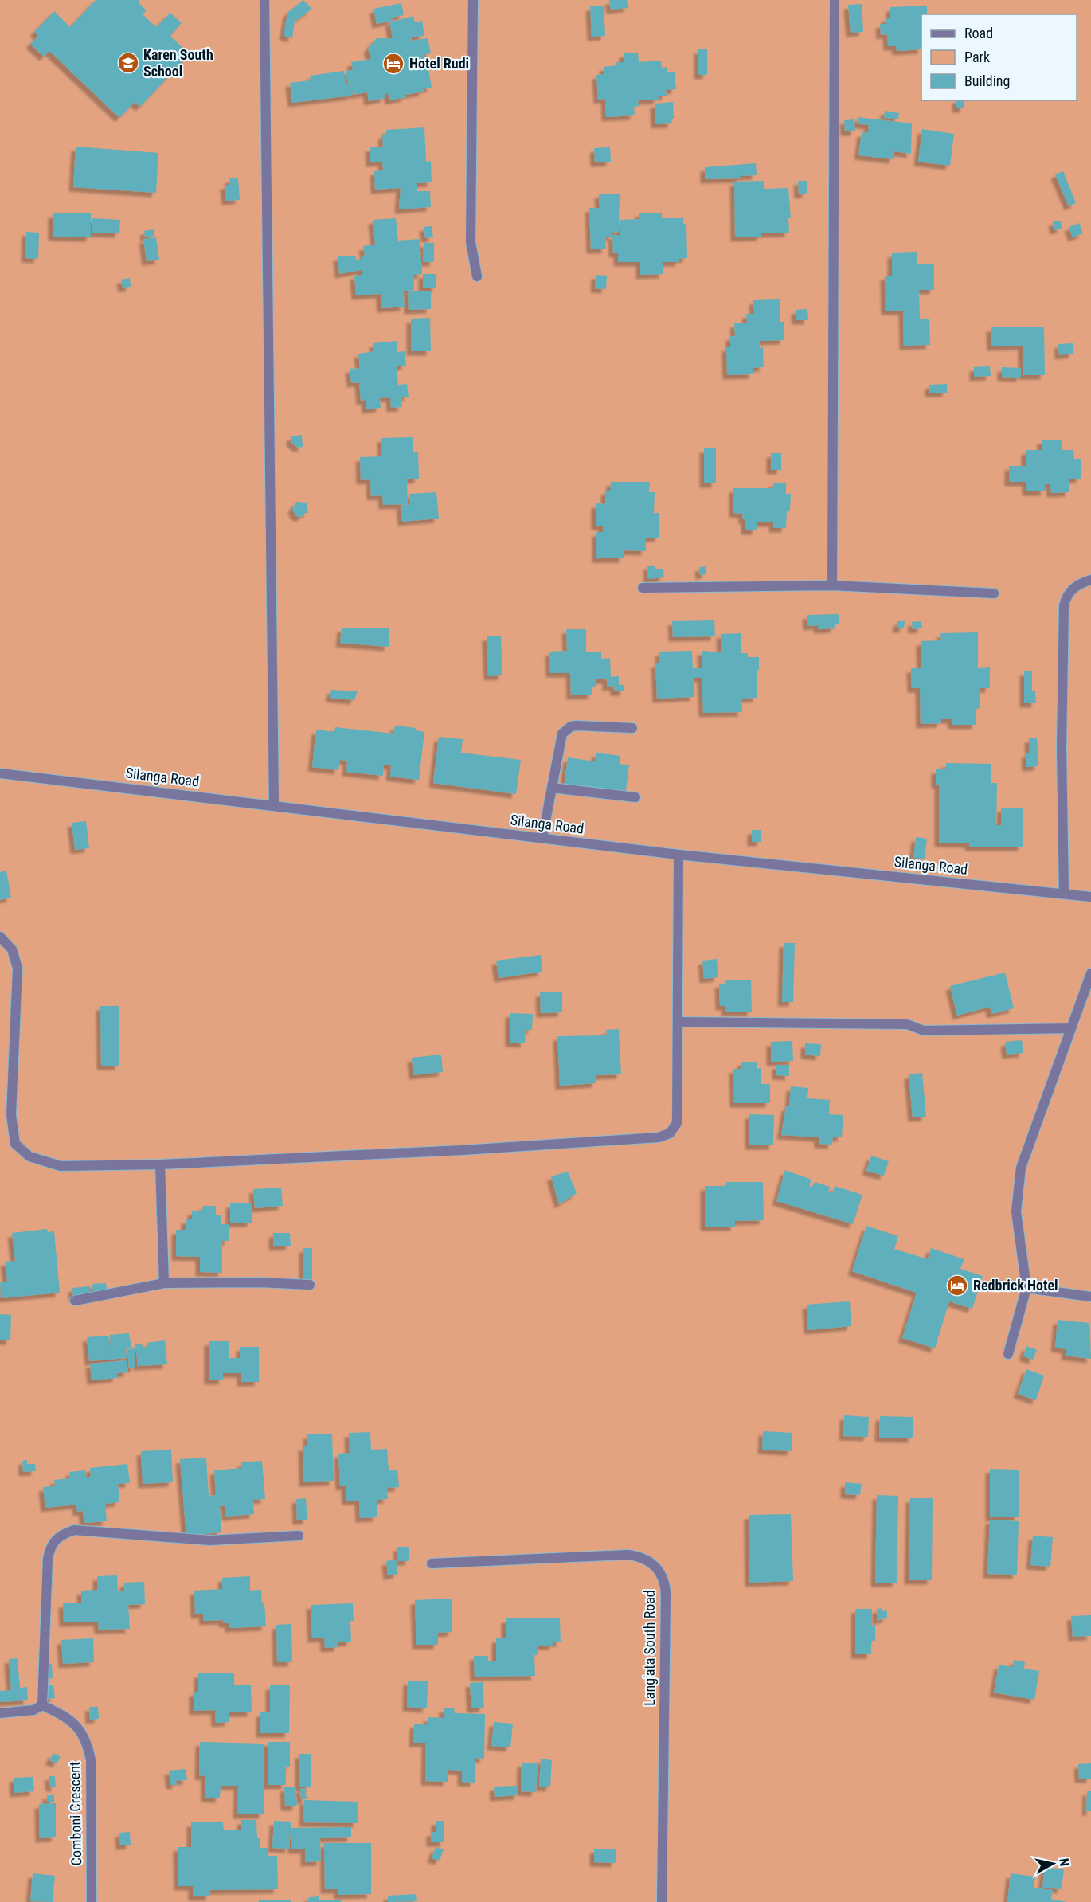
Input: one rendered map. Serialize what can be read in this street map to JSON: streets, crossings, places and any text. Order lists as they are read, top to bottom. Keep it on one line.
{"streets":{"street":["Silanga Road","Lang'ata South Road","Comboni Crescent"]},"places":{"school or university":["Karen South School"],"hotel":["Hotel Rudi","Redbrick Hotel"]},"legend":["Road","Park","Building"],"north":"right"}
